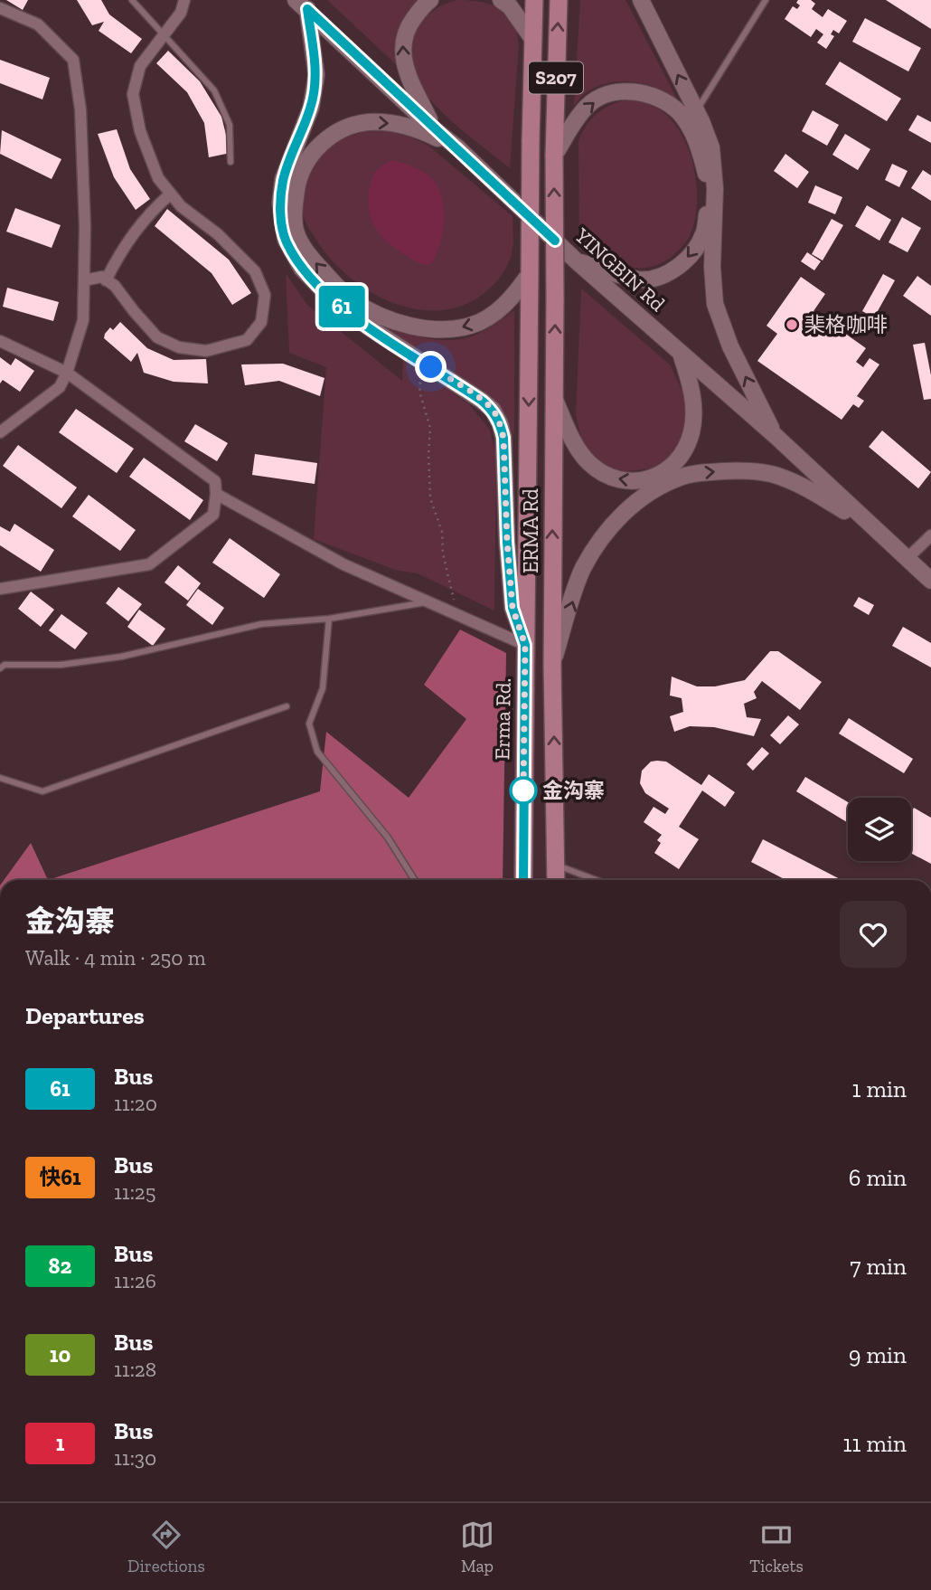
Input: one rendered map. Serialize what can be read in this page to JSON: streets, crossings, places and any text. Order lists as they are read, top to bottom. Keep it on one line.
{"streets":{"main road":["S207","YINGBIN Rd","ERMA Rd"]},"crossings":[["S207","ERMA Rd"]],"places":["棐格咖啡","金沟寨"],"lines":["bus line 61"],"page":{"on_map":"61","heading":[["金沟寨","Walk · 4 min · 250 m"],"Departures"],"list":[{"mark":"61","name":"Bus","note":"11:20","value":"1 min"},{"mark":"快61","name":"Bus","note":"11:25","value":"6 min"},{"mark":"82","name":"Bus","note":"11:26","value":"7 min"},{"mark":"10","name":"Bus","note":"11:28","value":"9 min"},{"mark":"1","name":"Bus","note":"11:30","value":"11 min"}],"tabs":["Directions","Map","Tickets"]}}
